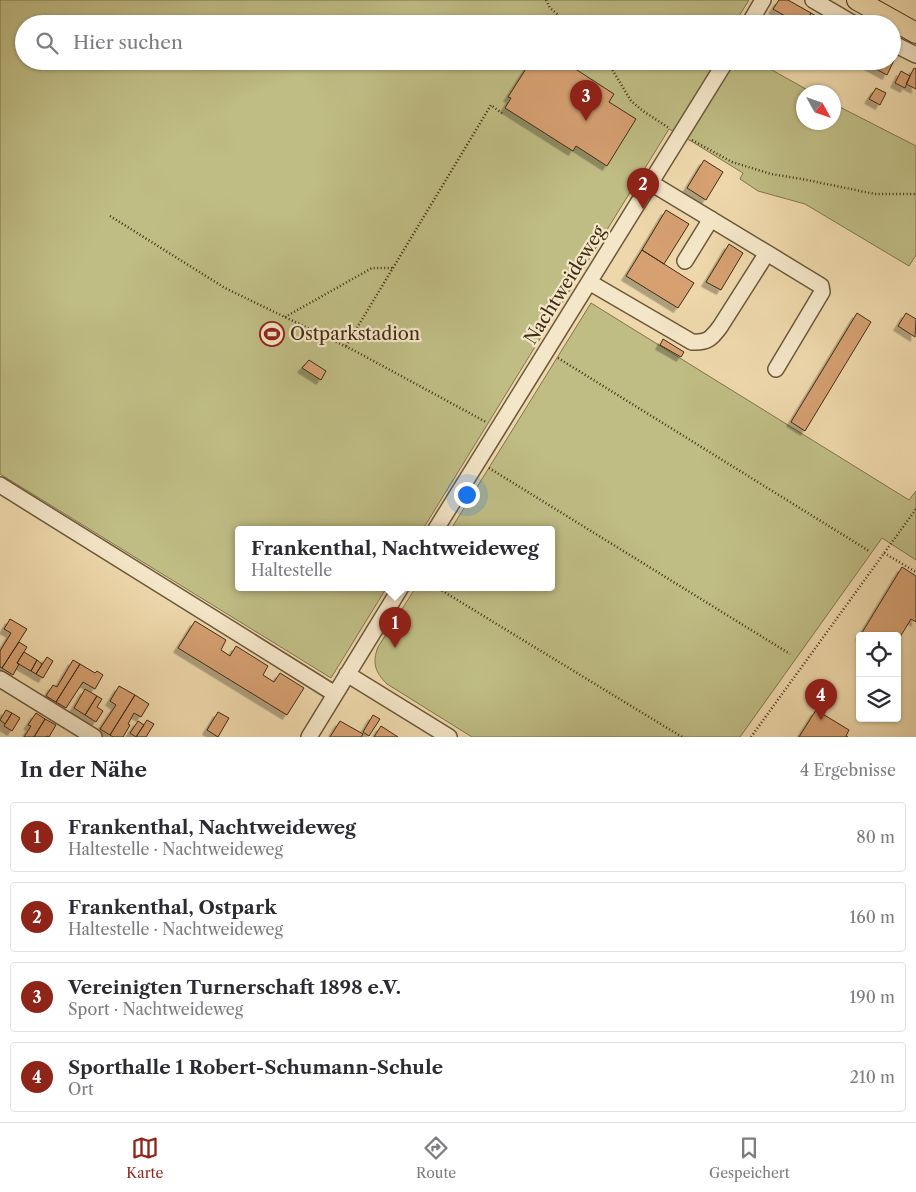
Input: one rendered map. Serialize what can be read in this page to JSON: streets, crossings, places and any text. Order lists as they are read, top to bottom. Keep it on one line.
{"streets":{"street":["Nachtweideweg"]},"places":{"sports":["Ostparkstadion"]},"north":"bottom right","page":{"search":"Hier suchen","pins":["3","2","1","4"],"popup":["Frankenthal, Nachtweideweg","Haltestelle"],"heading":["In der Nähe","4 Ergebnisse"],"list":[{"mark":"1","name":"Frankenthal, Nachtweideweg","note":"Haltestelle · Nachtweideweg","value":"80 m"},{"mark":"2","name":"Frankenthal, Ostpark","note":"Haltestelle · Nachtweideweg","value":"160 m"},{"mark":"3","name":"Vereinigten Turnerschaft 1898 e.V.","note":"Sport · Nachtweideweg","value":"190 m"},{"mark":"4","name":"Sporthalle 1 Robert-Schumann-Schule","note":"Ort","value":"210 m"}],"nav":["Karte","Route","Gespeichert"]}}
